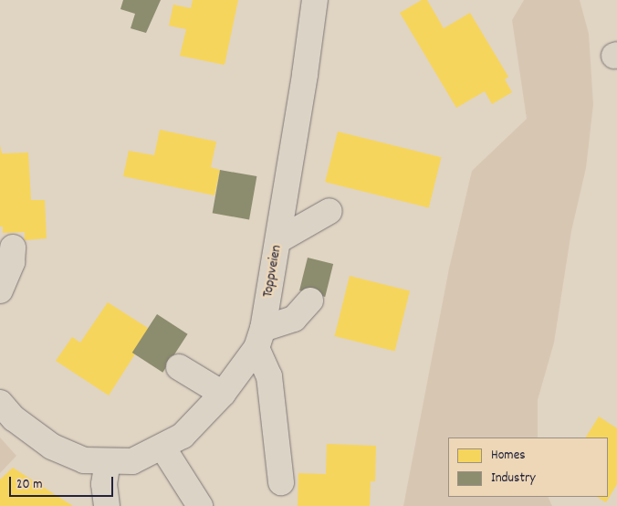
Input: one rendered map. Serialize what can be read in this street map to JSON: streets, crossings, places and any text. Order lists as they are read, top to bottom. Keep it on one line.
{"streets":{"street":["Toppveien"]},"legend":["Homes","Industry"],"scale_bar":"20 m"}
